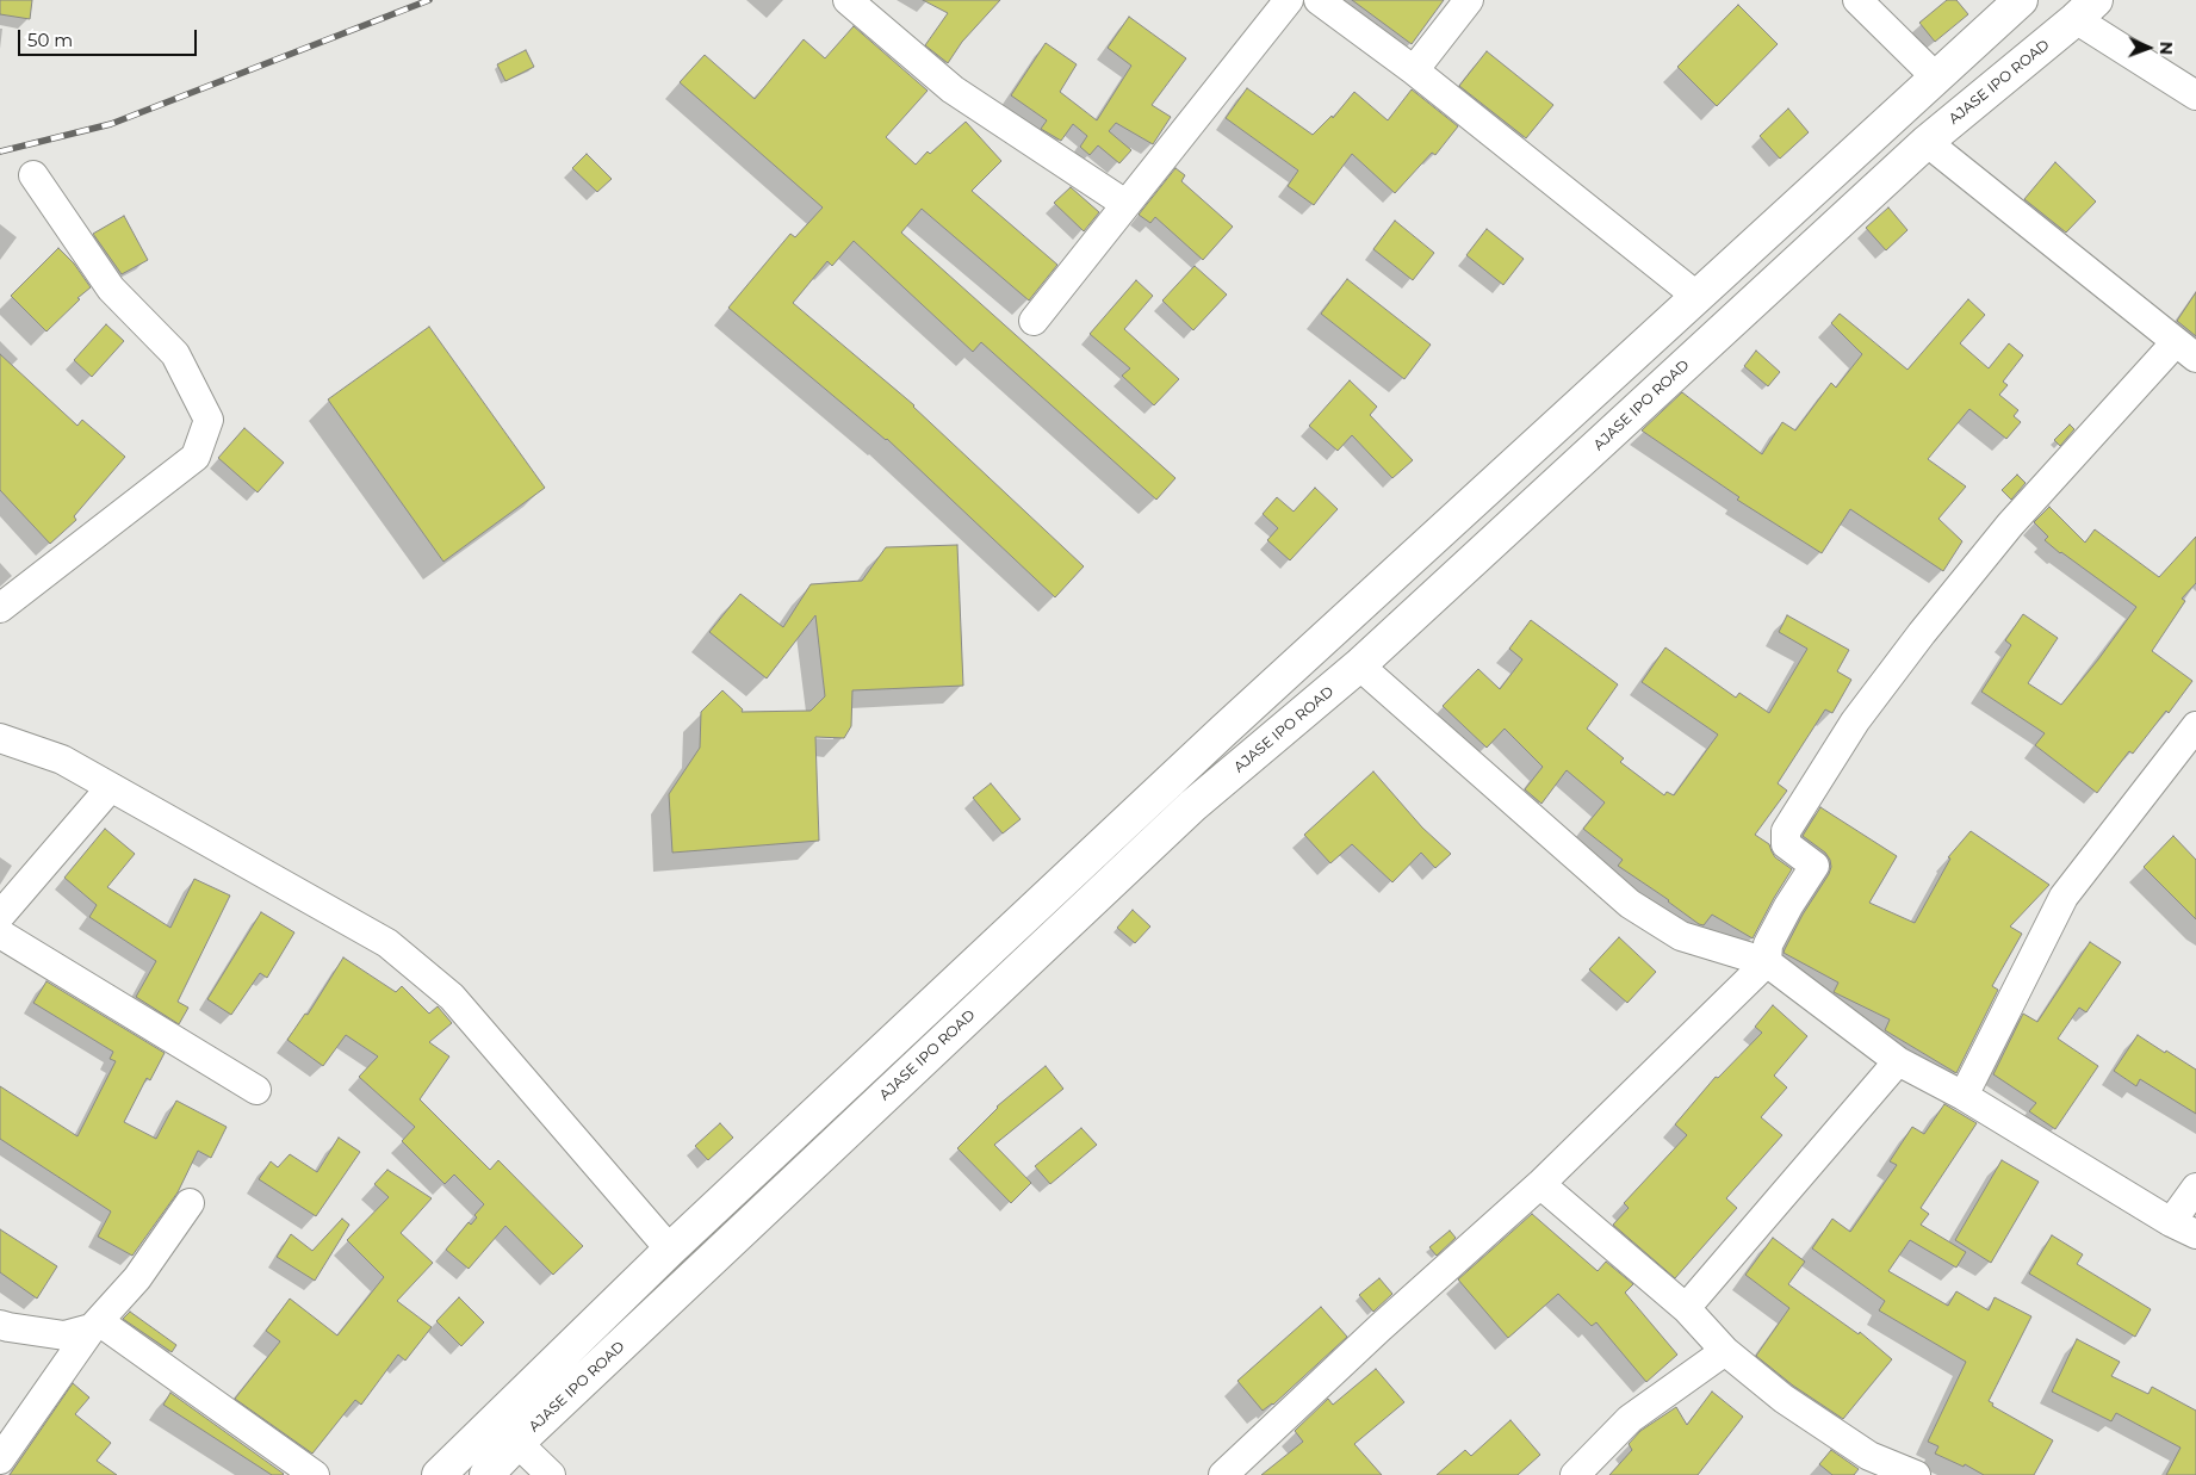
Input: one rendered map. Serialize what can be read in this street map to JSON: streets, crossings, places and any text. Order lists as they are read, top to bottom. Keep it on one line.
{"streets":{"highway":["AJASE IPO ROAD"]},"scale_bar":"50 m","north":"right"}
